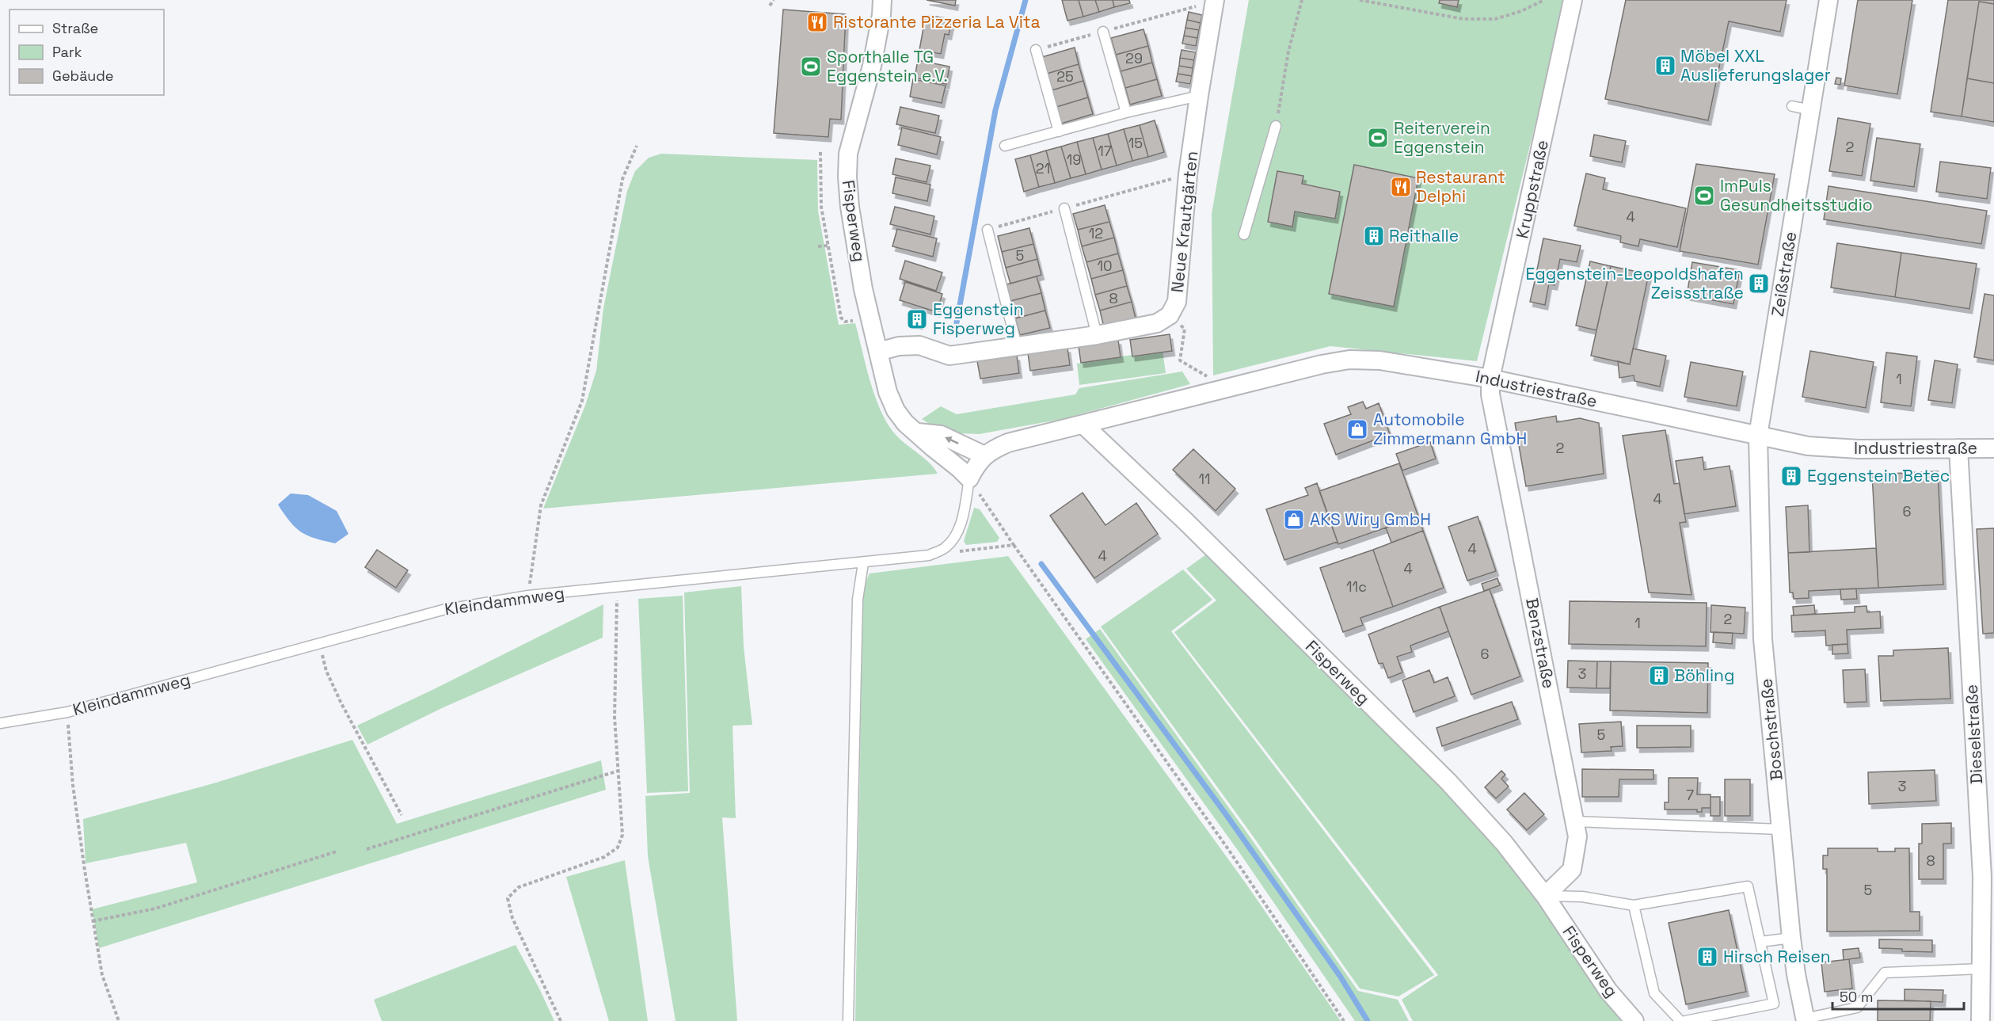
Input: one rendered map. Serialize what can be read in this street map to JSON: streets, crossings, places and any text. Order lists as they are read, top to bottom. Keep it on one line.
{"streets":{"street":["Kruppstraße","Fisperweg","Neue Krautgärten","Zeißstraße","Industriestraße","Benzstraße","Boschstraße","Dieselstraße"],"lane":["Kleindammweg"]},"crossings":[["Kruppstraße","Industriestraße"],["Kruppstraße","Benzstraße"],["Fisperweg","Neue Krautgärten"],["Fisperweg","Industriestraße"],["Fisperweg","Kleindammweg"],["Fisperweg","Benzstraße"],["Zeißstraße","Industriestraße"],["Zeißstraße","Boschstraße"],["Industriestraße","Benzstraße"],["Industriestraße","Boschstraße"],["Industriestraße","Dieselstraße"]],"places":{"restaurant":["Ristorante Pizzeria La Vita","Restaurant Delphi"],"building":["Möbel XXL Auslieferungslager","Reithalle","Eggenstein-Leopoldshafen Zeissstraße","Eggenstein Fisperweg","Eggenstein Betec","Böhling","Hirsch Reisen"],"sports":["Sporthalle TG Eggenstein e.V.","Reiterverein Eggenstein","ImPuls Gesundheitsstudio"],"shop":["Automobile Zimmermann GmbH","AKS Wiry GmbH"]},"house_numbers":["29","25","15","2","17","19","21","4","12","5","10","8","1","2","11","4","6","4","4","4","11c","2","1","6","3","5","3","7","8","5"],"legend":["Straße","Park","Gebäude"],"scale_bar":"50 m"}
